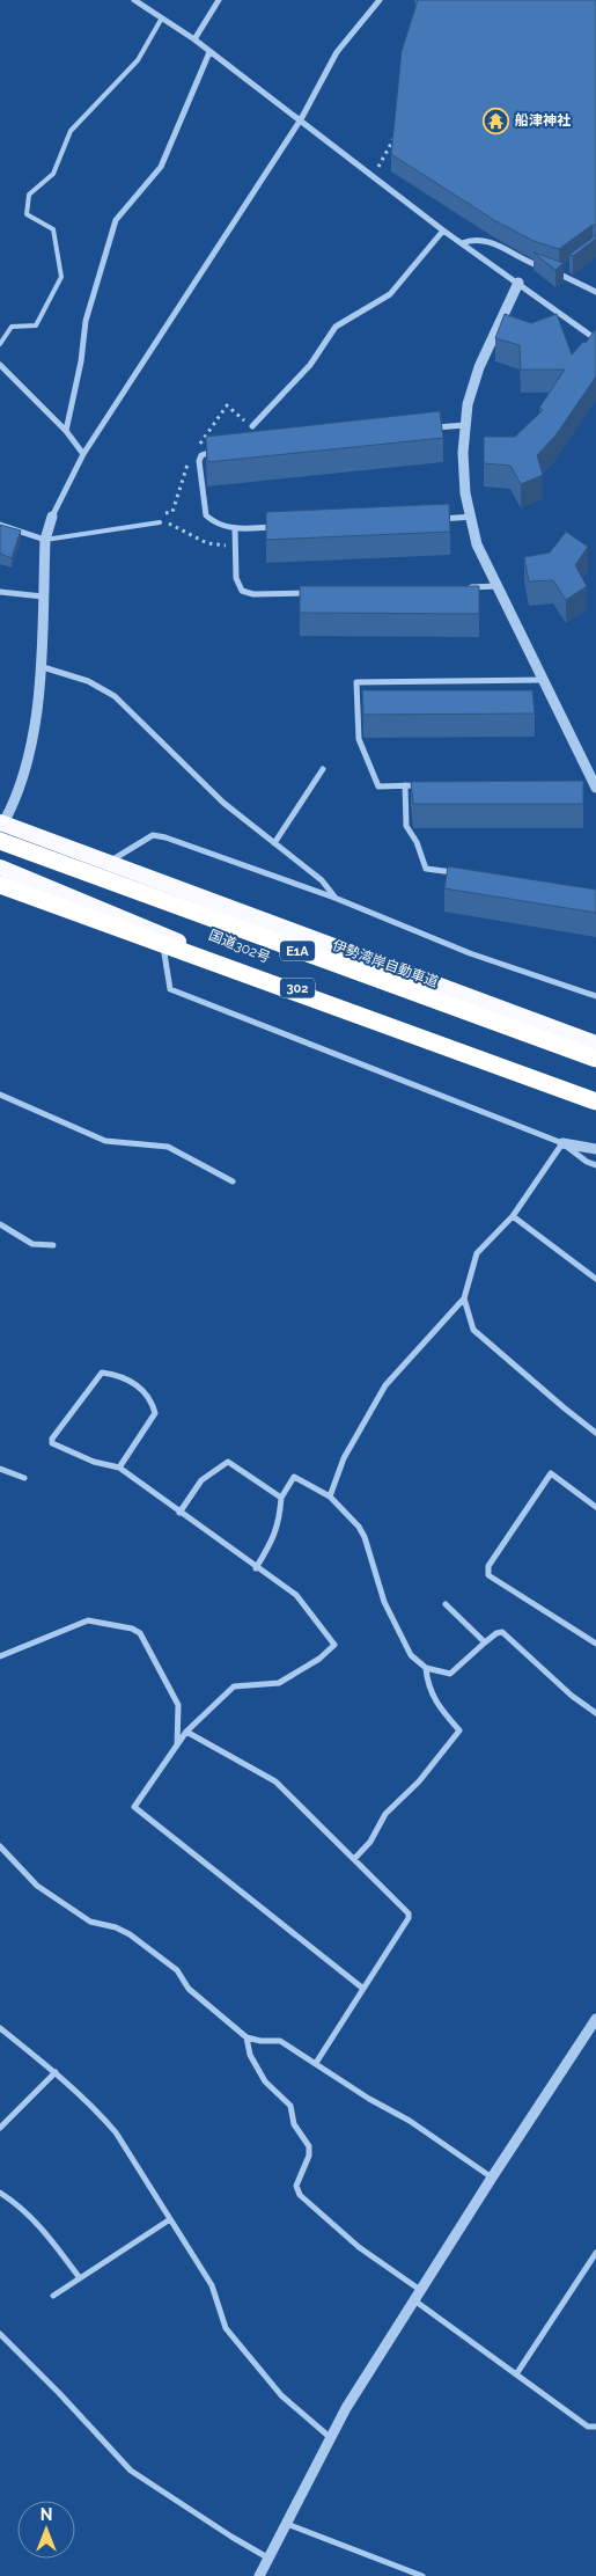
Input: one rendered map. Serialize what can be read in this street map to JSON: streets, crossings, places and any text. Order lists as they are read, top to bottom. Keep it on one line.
{"streets":{"highway":["国道302号","E1A","伊勢湾岸自動車道","302"]},"places":{"temple":["船津神社"]},"north":"top"}
